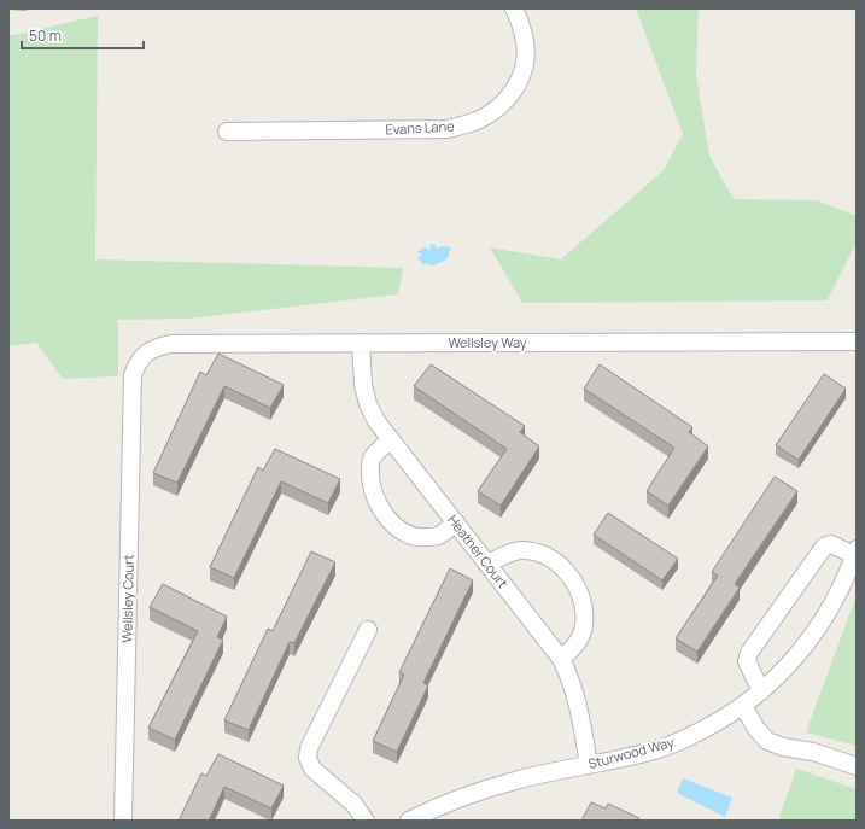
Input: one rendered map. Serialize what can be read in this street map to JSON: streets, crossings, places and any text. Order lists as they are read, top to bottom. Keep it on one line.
{"streets":{"street":["Evans Lane","Wellsley Way","Heather Court","Wellsley Court","Sturwood Way"]},"crossings":[["Wellsley Way","Heather Court"],["Wellsley Way","Wellsley Court"],["Heather Court","Sturwood Way"]],"scale_bar":"50 m"}
